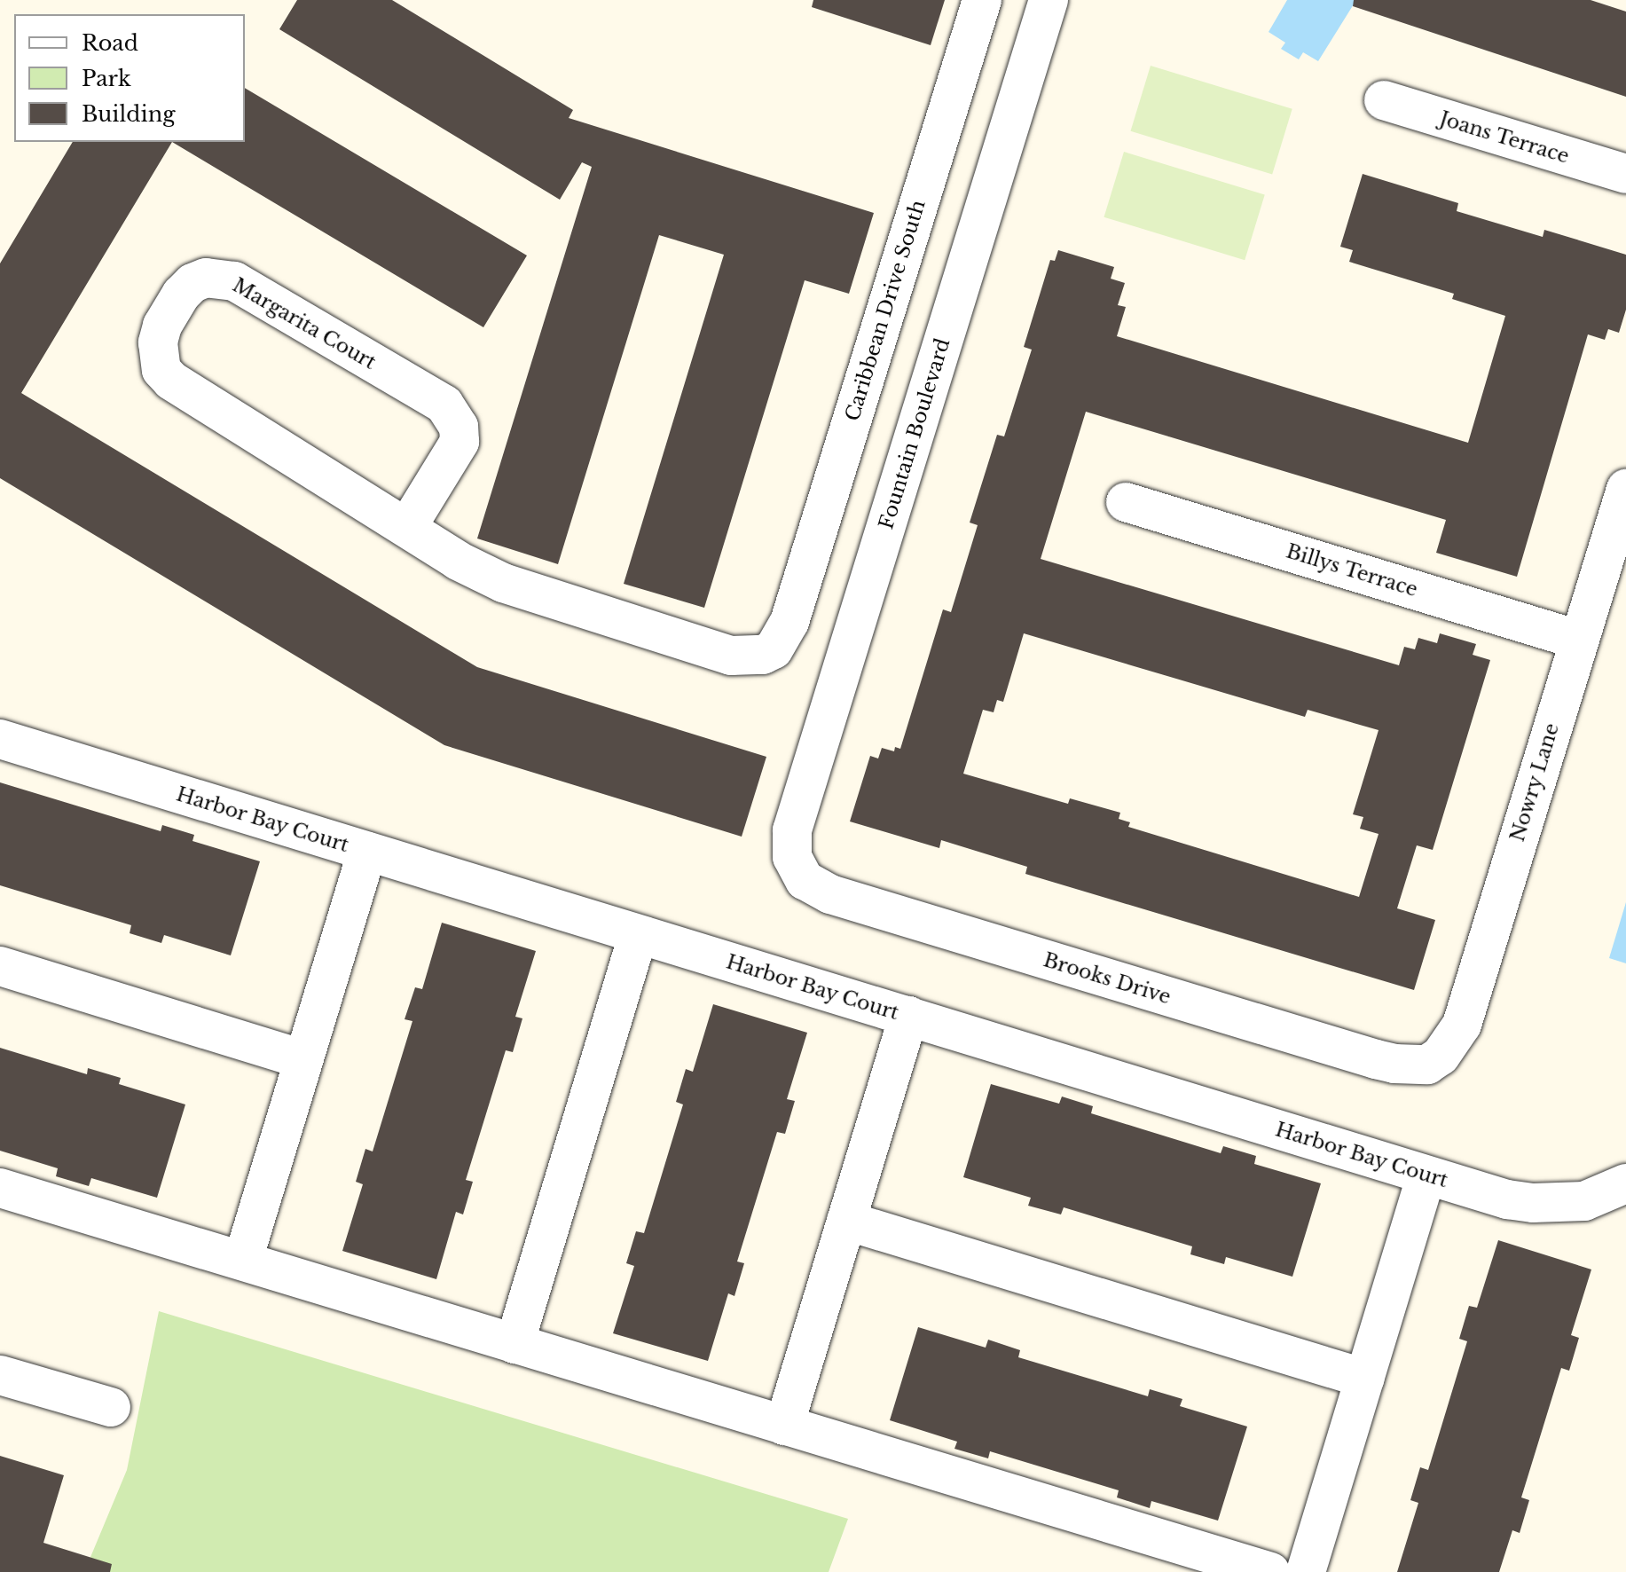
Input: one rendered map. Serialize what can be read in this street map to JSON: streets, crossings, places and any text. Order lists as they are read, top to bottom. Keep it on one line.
{"streets":{"lane":["Joans Terrace","Caribbean Drive South","Margarita Court","Fountain Boulevard","Billys Terrace","Nowry Lane","Harbor Bay Court","Brooks Drive"]},"crossings":[["Caribbean Drive South","Margarita Court"],["Fountain Boulevard","Brooks Drive"],["Billys Terrace","Nowry Lane"],["Nowry Lane","Brooks Drive"]],"legend":["Road","Park","Building"]}
